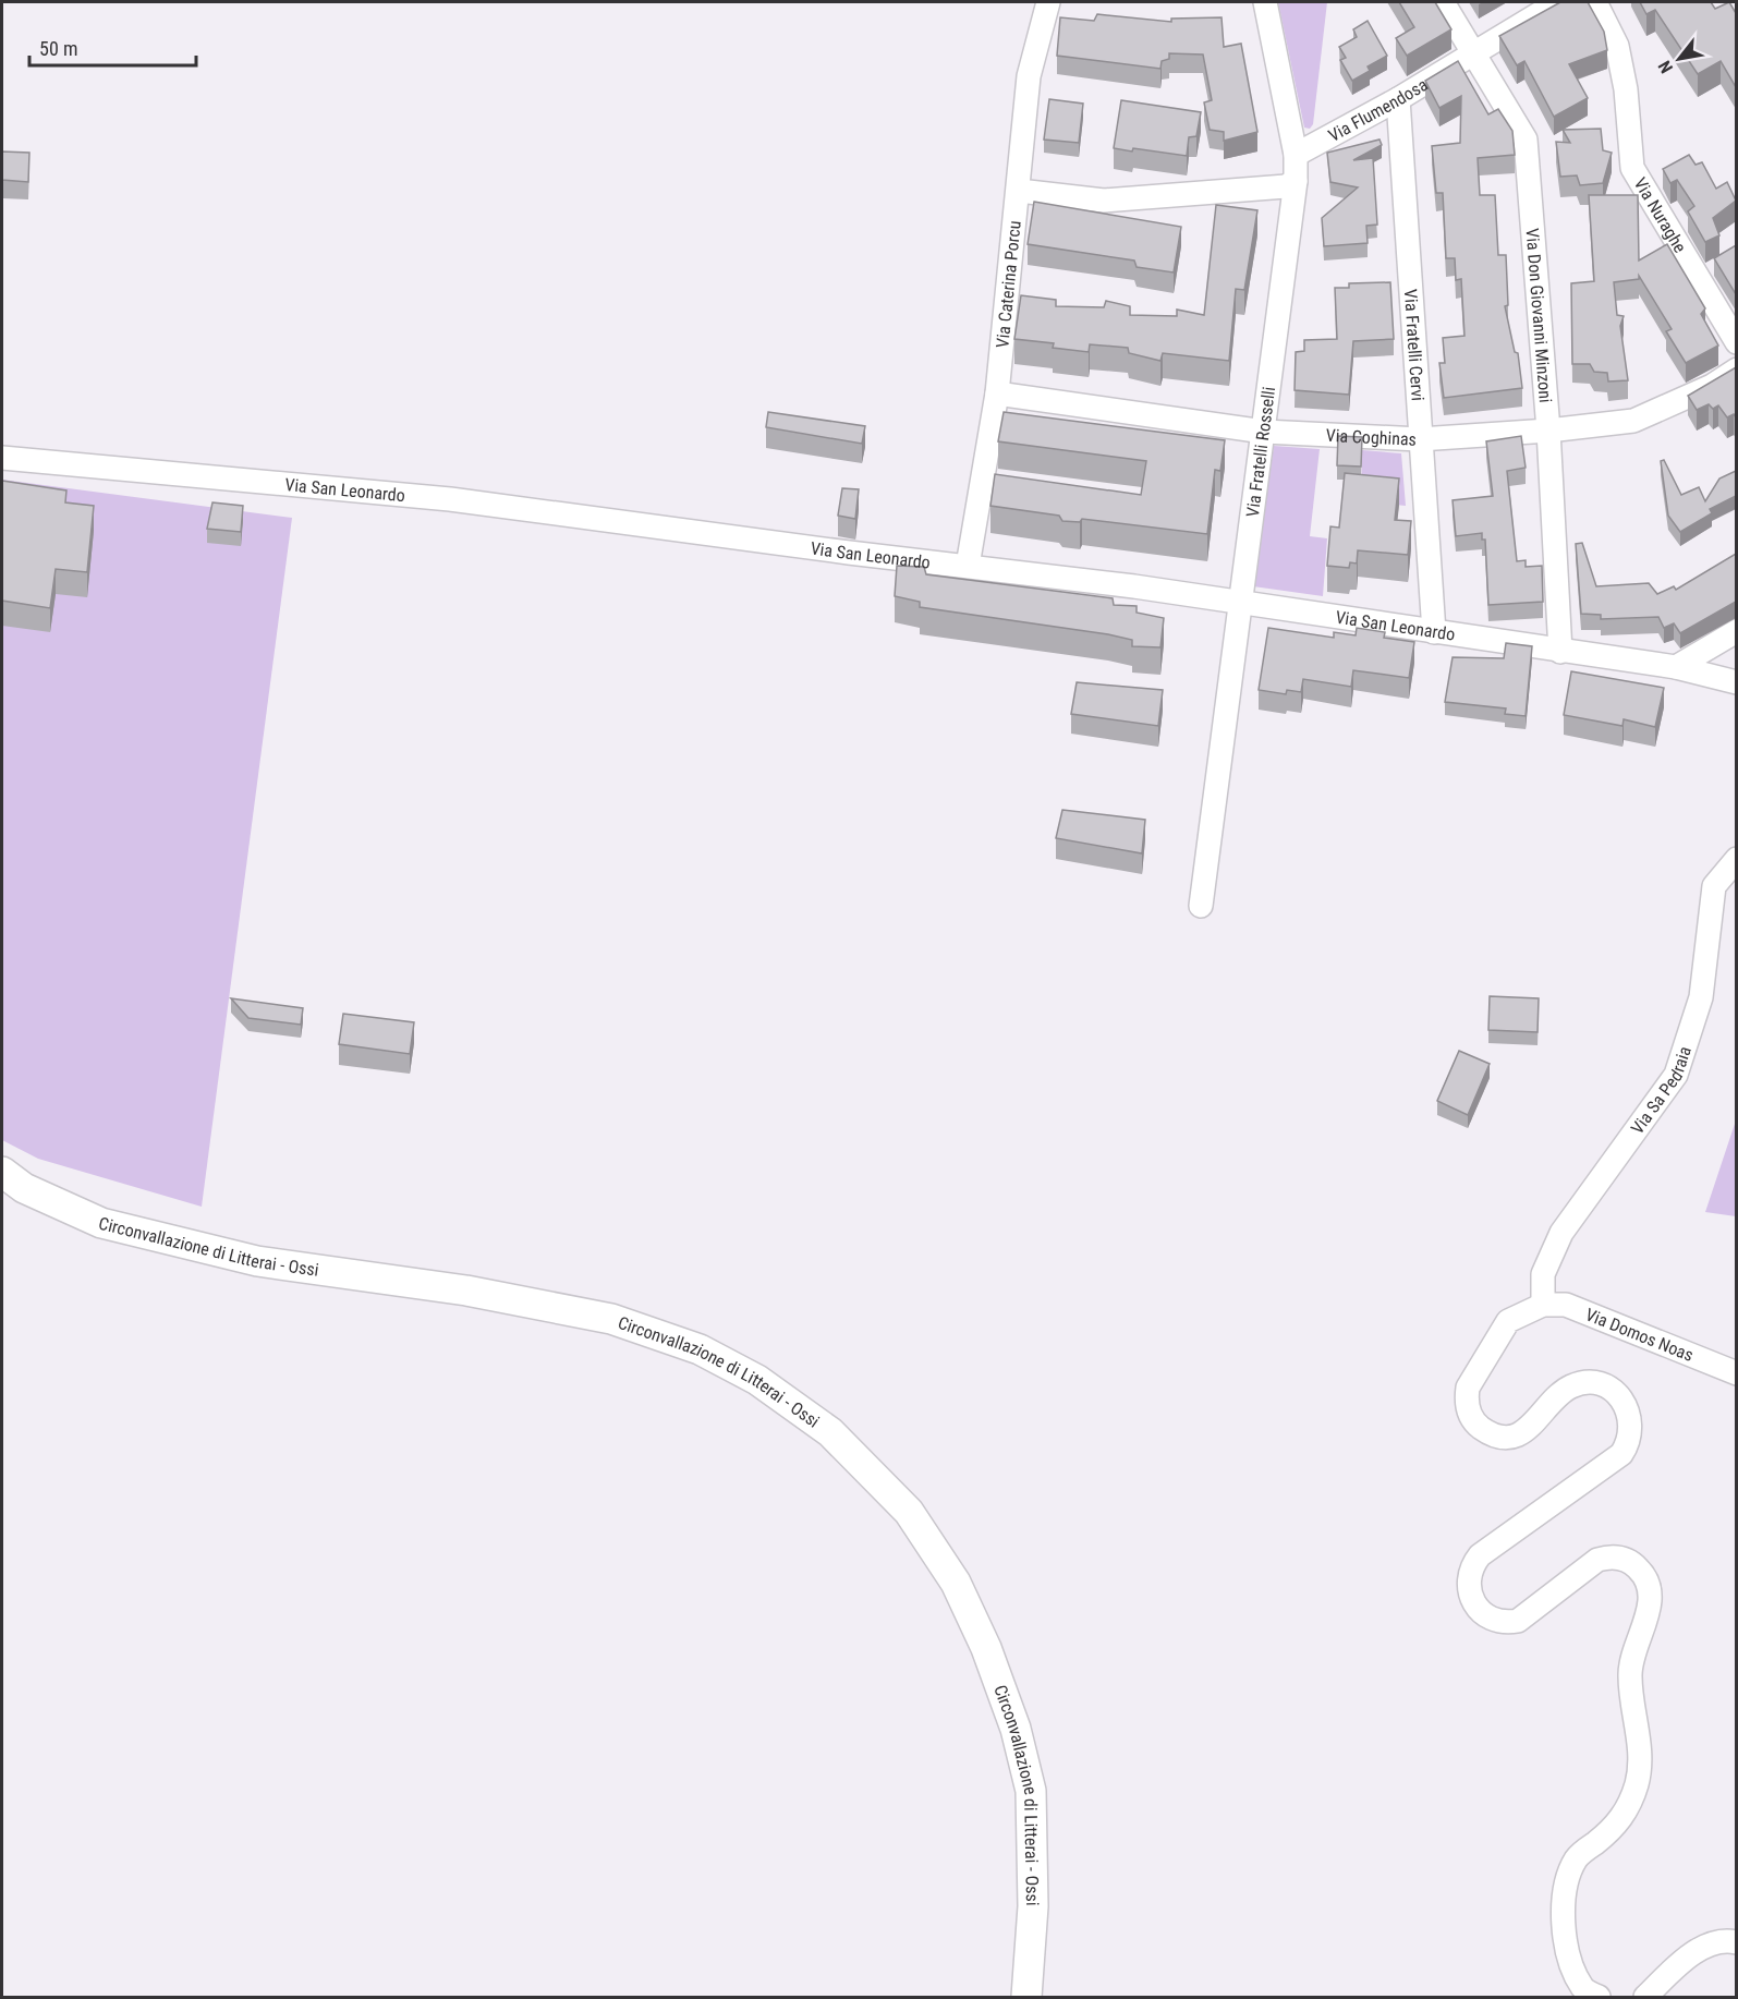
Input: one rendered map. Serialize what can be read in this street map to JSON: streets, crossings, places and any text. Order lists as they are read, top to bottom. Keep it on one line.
{"streets":{"street":["Via Flumendosa","Via Nuraghe","Via Caterina Porcu","Via Don Giovanni Minzoni","Via Fratelli Cervi","Via Coghinas","Via Fratelli Rosselli","Via San Leonardo","Via Sa Pedraia","Circonvallazione di Litterai - Ossi","Via Domos Noas"]},"crossings":[["Via Flumendosa","Via Don Giovanni Minzoni"],["Via Flumendosa","Via Fratelli Cervi"],["Via Flumendosa","Via Fratelli Rosselli"],["Via Caterina Porcu","Via Coghinas"],["Via Caterina Porcu","Via San Leonardo"],["Via Don Giovanni Minzoni","Via Coghinas"],["Via Don Giovanni Minzoni","Via San Leonardo"],["Via Fratelli Cervi","Via Coghinas"],["Via Fratelli Cervi","Via San Leonardo"],["Via Coghinas","Via Fratelli Rosselli"],["Via Fratelli Rosselli","Via San Leonardo"],["Via Sa Pedraia","Via Domos Noas"]],"scale_bar":"50 m","north":"bottom left"}
